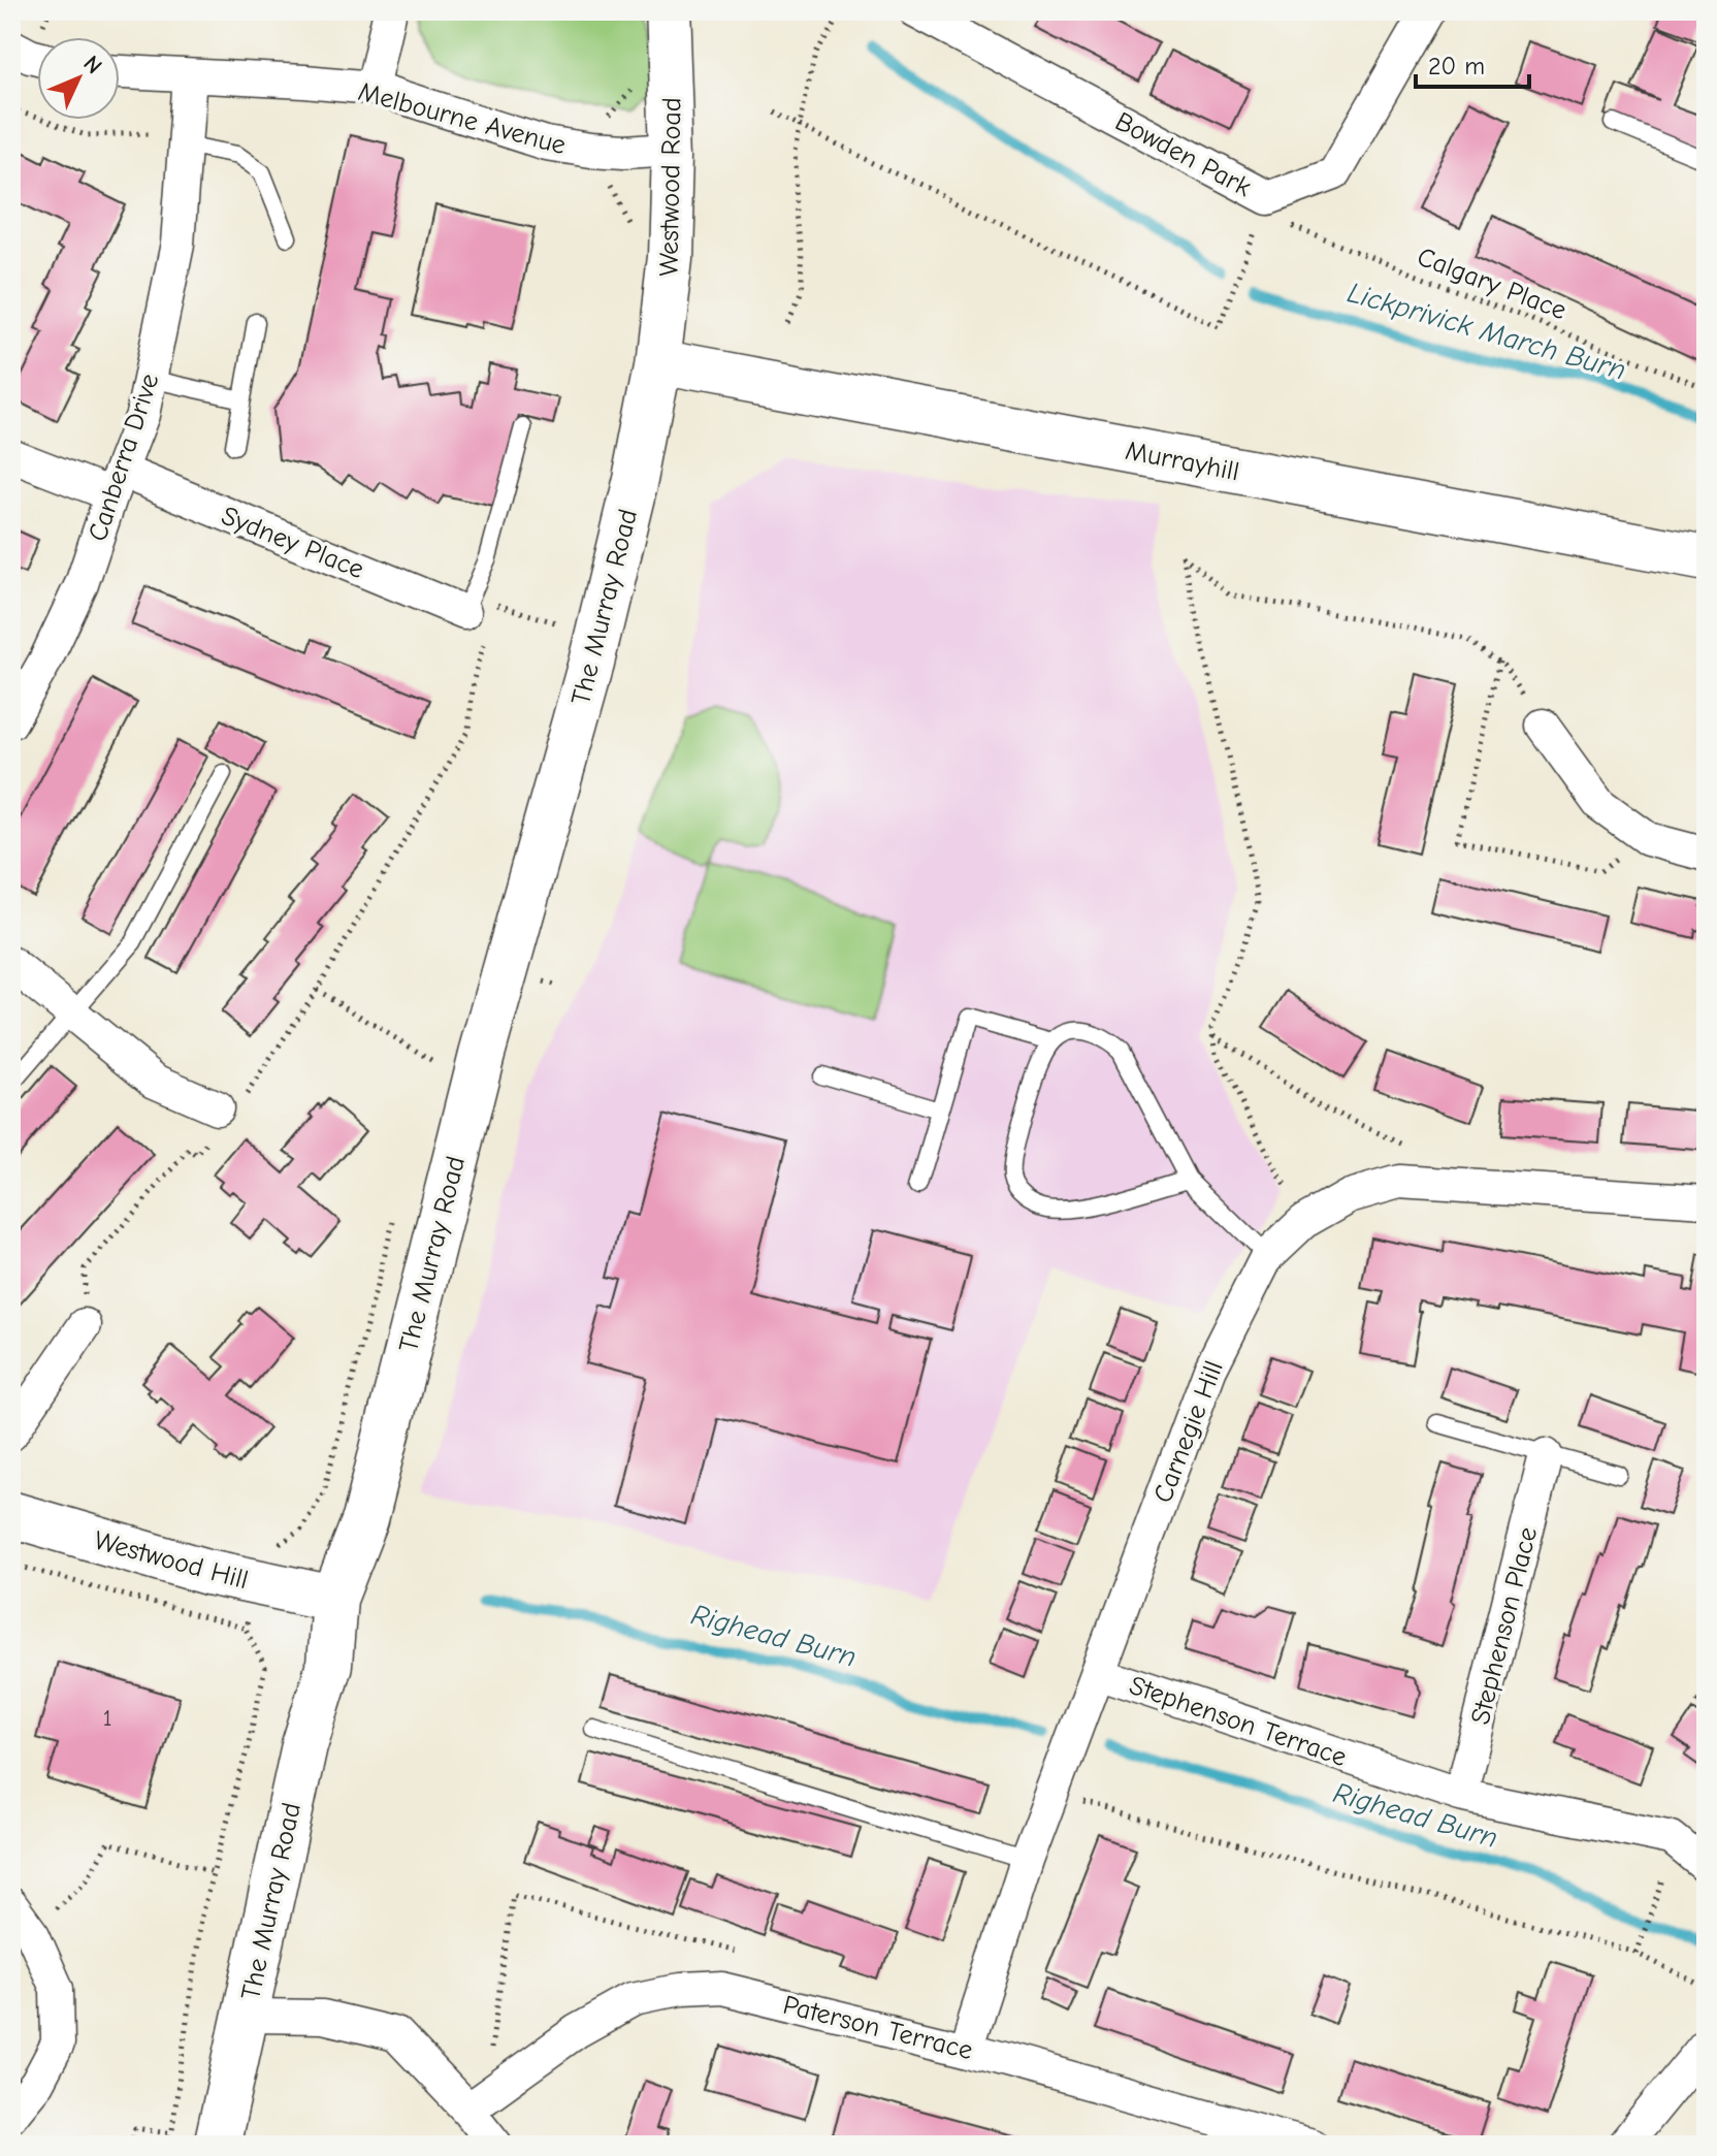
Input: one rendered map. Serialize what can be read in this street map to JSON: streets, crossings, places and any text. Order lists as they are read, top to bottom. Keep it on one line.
{"streets":{"street":["Melbourne Avenue","Bowden Park","Westwood Road","Canberra Drive","Murrayhill","Sydney Place","The Murray Road","Carnegie Hill","Westwood Hill","Stephenson Place","Stephenson Terrace","Paterson Terrace"],"path":["Calgary Place"]},"crossings":[["Melbourne Avenue","Westwood Road"],["Melbourne Avenue","Canberra Drive"],["Bowden Park","Calgary Place"],["Westwood Road","Murrayhill"],["Westwood Road","The Murray Road"],["Canberra Drive","Sydney Place"],["Murrayhill","The Murray Road"],["The Murray Road","Westwood Hill"],["Carnegie Hill","Stephenson Terrace"],["Carnegie Hill","Paterson Terrace"],["Stephenson Place","Stephenson Terrace"]],"water":["Lickprivick March Burn","Righead Burn"],"house_numbers":["1"],"scale_bar":"20 m","north":"top right"}
